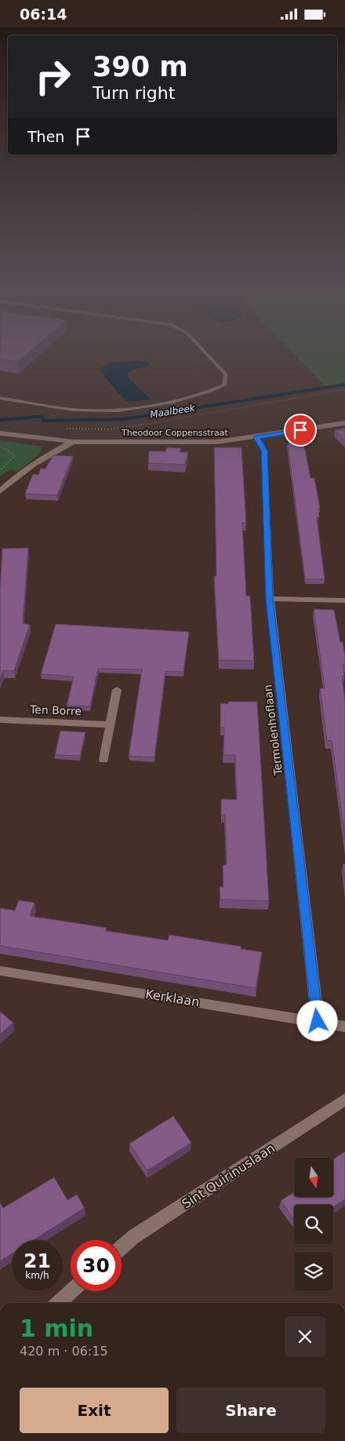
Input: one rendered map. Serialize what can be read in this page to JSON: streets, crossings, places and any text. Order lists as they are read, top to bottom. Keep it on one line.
{"streets":{"street":["Theodoor Coppensstraat","Ten Borre","Termolenhoflaan","Kerklaan","Sint Quirinuslaan"]},"crossings":[["Theodoor Coppensstraat","Termolenhoflaan"],["Termolenhoflaan","Kerklaan"]],"water":["Maalbeek"],"north":"bottom","page":{"status":"06:14","turn":["390 m","Turn right"],"then":"Then","speed":"21 km/h","limit":"30","heading":["1 min","420 m · 06:15"],"buttons":["Exit","Share"]}}
